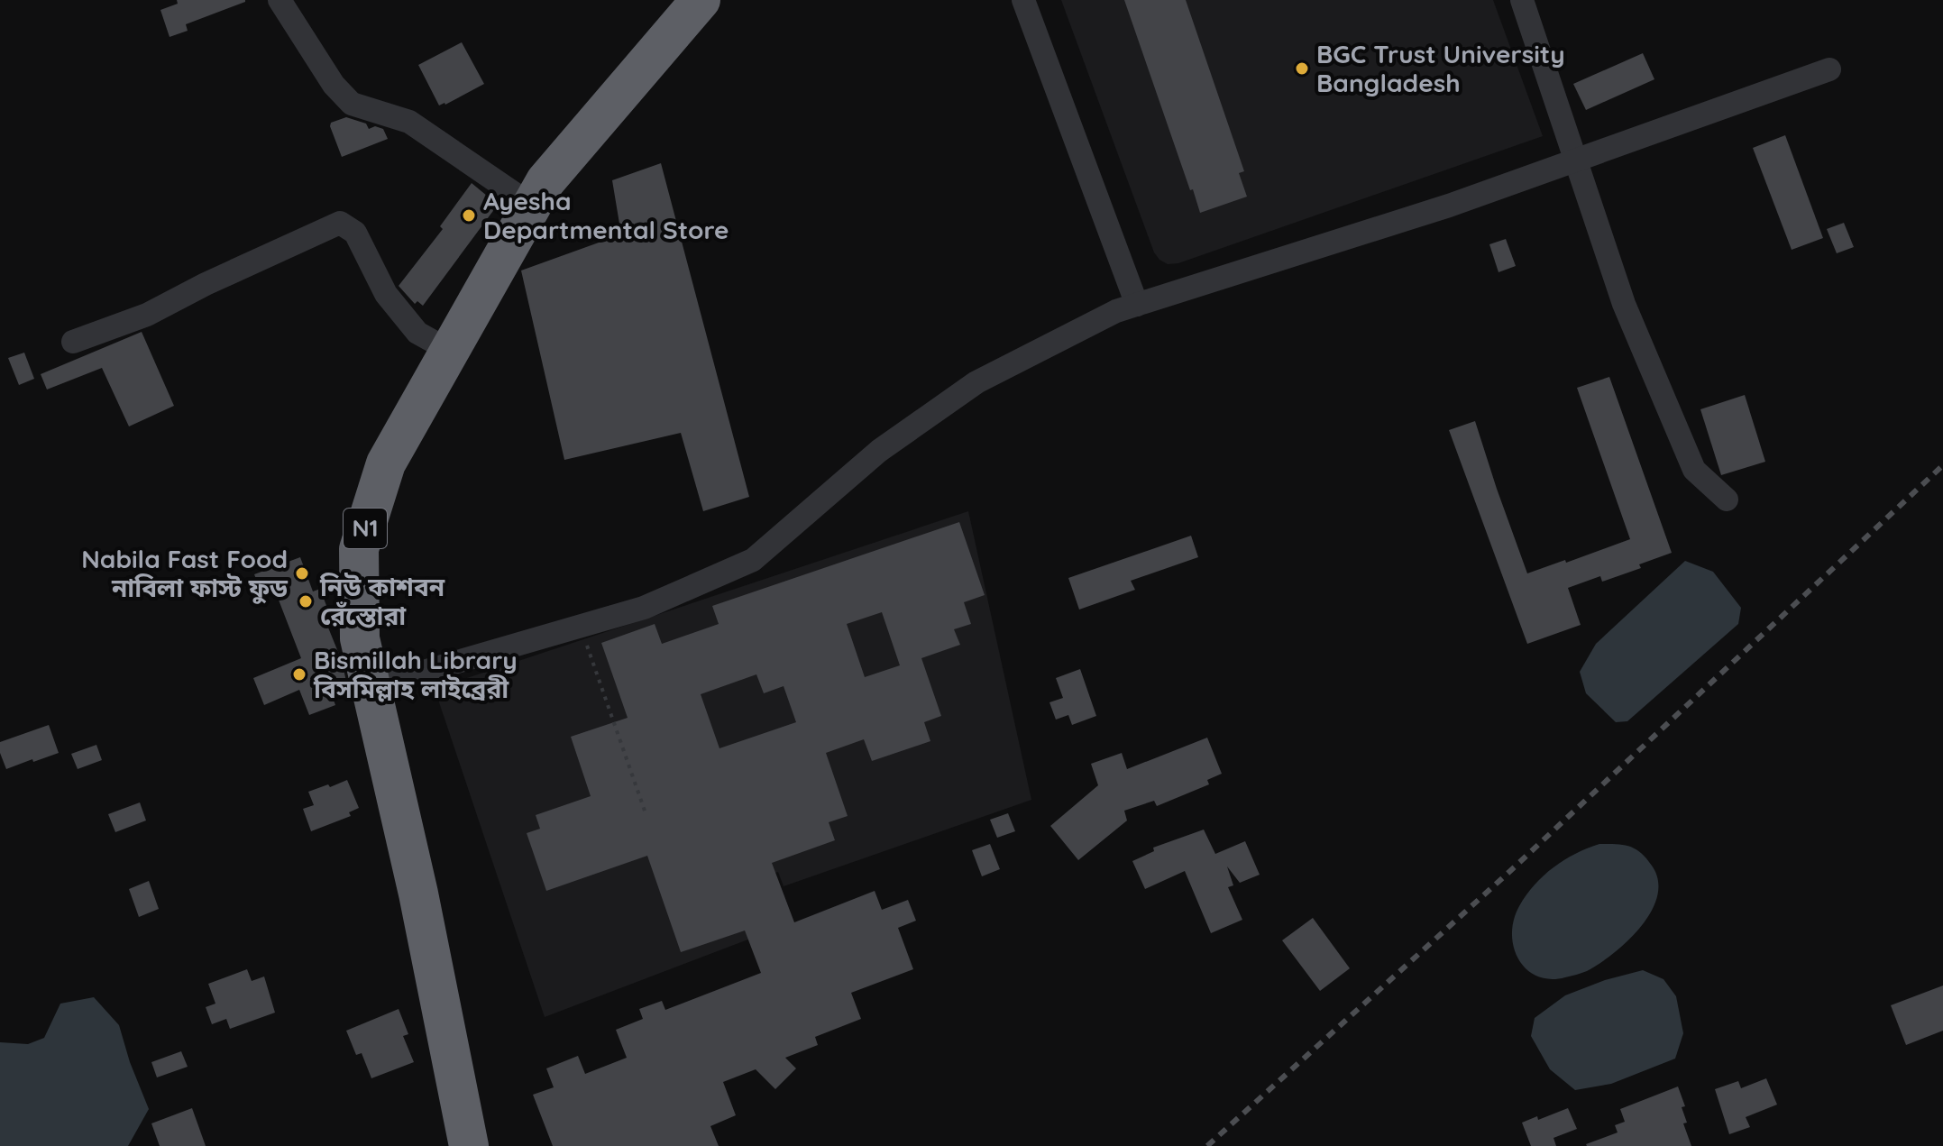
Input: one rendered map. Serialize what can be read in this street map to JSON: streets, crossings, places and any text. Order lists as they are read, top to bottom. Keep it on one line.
{"streets":{"highway":["N1"]},"places":["BGC Trust University Bangladesh","Ayesha Departmental Store","Nabila Fast Food নাবিলা ফাস্ট ফুড","নিউ কাশবন রেঁস্তোরা","Bismillah Library বিসমিল্লাহ লাইব্রেরী"]}
